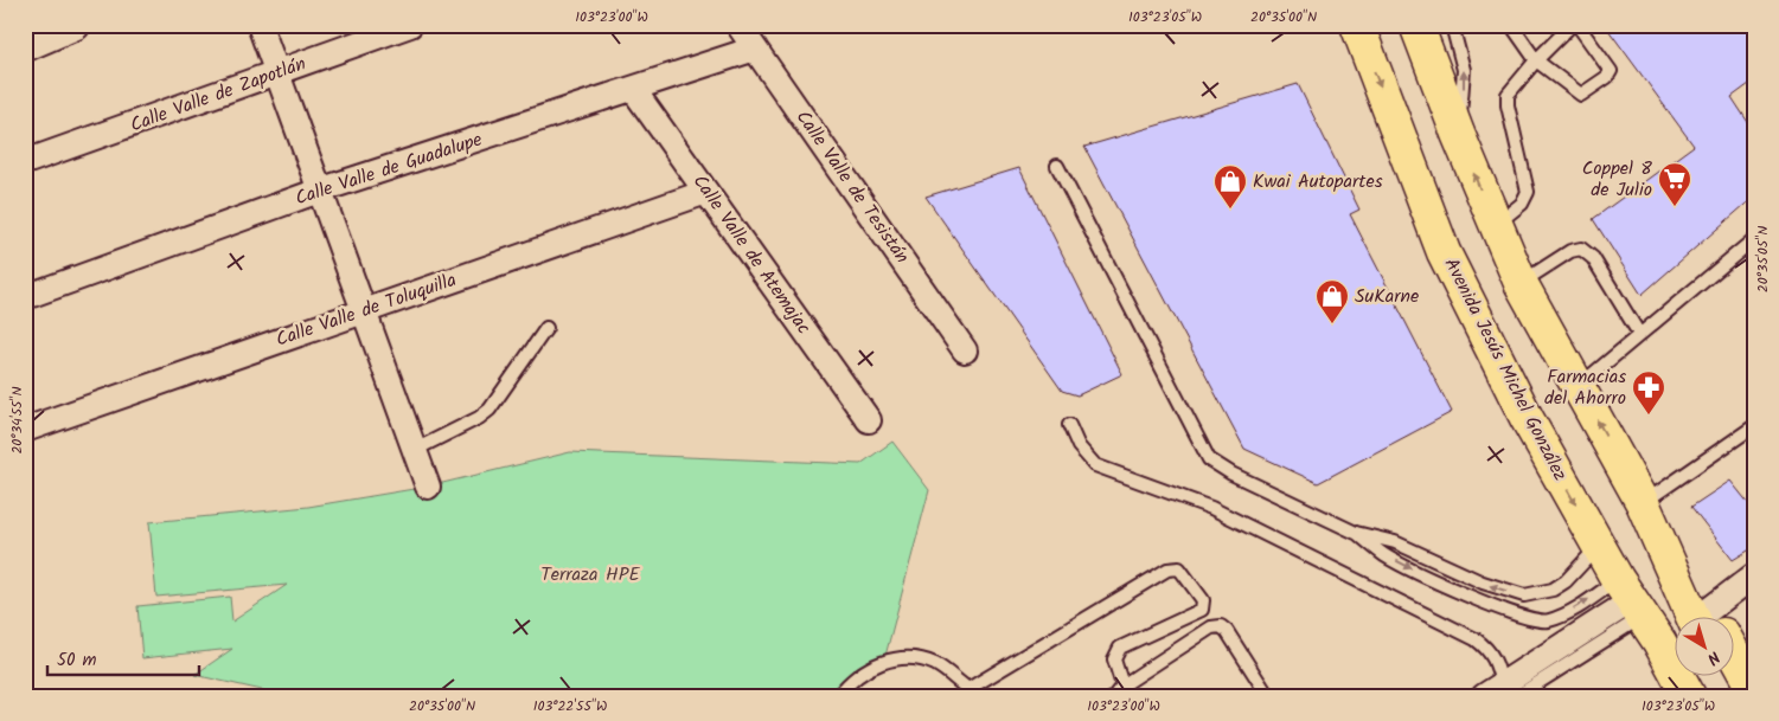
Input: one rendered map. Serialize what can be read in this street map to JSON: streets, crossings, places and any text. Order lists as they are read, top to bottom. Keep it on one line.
{"streets":{"main road":["Avenida Jesús Michel González"],"street":["Calle Valle de Zapotlán","Calle Valle de Guadalupe","Calle Valle de Tesistán","Calle Valle de Atemajac","Calle Valle de Toluquilla"]},"crossings":[["Calle Valle de Guadalupe","Calle Valle de Tesistán"],["Calle Valle de Guadalupe","Calle Valle de Atemajac"],["Calle Valle de Atemajac","Calle Valle de Toluquilla"]],"parks":["Terraza HPE"],"places":{"supermarket":["Coppel 8 de Julio"],"shop":["Kwai Autopartes","SuKarne"],"pharmacy":["Farmacias del Ahorro"]},"scale_bar":"50 m","north":"bottom right","coordinates":["103°23'00\"W","103°23'05\"W","20°35'00\"N","20°35'05\"N","20°34'55\"N","103°22'55\"W"]}
